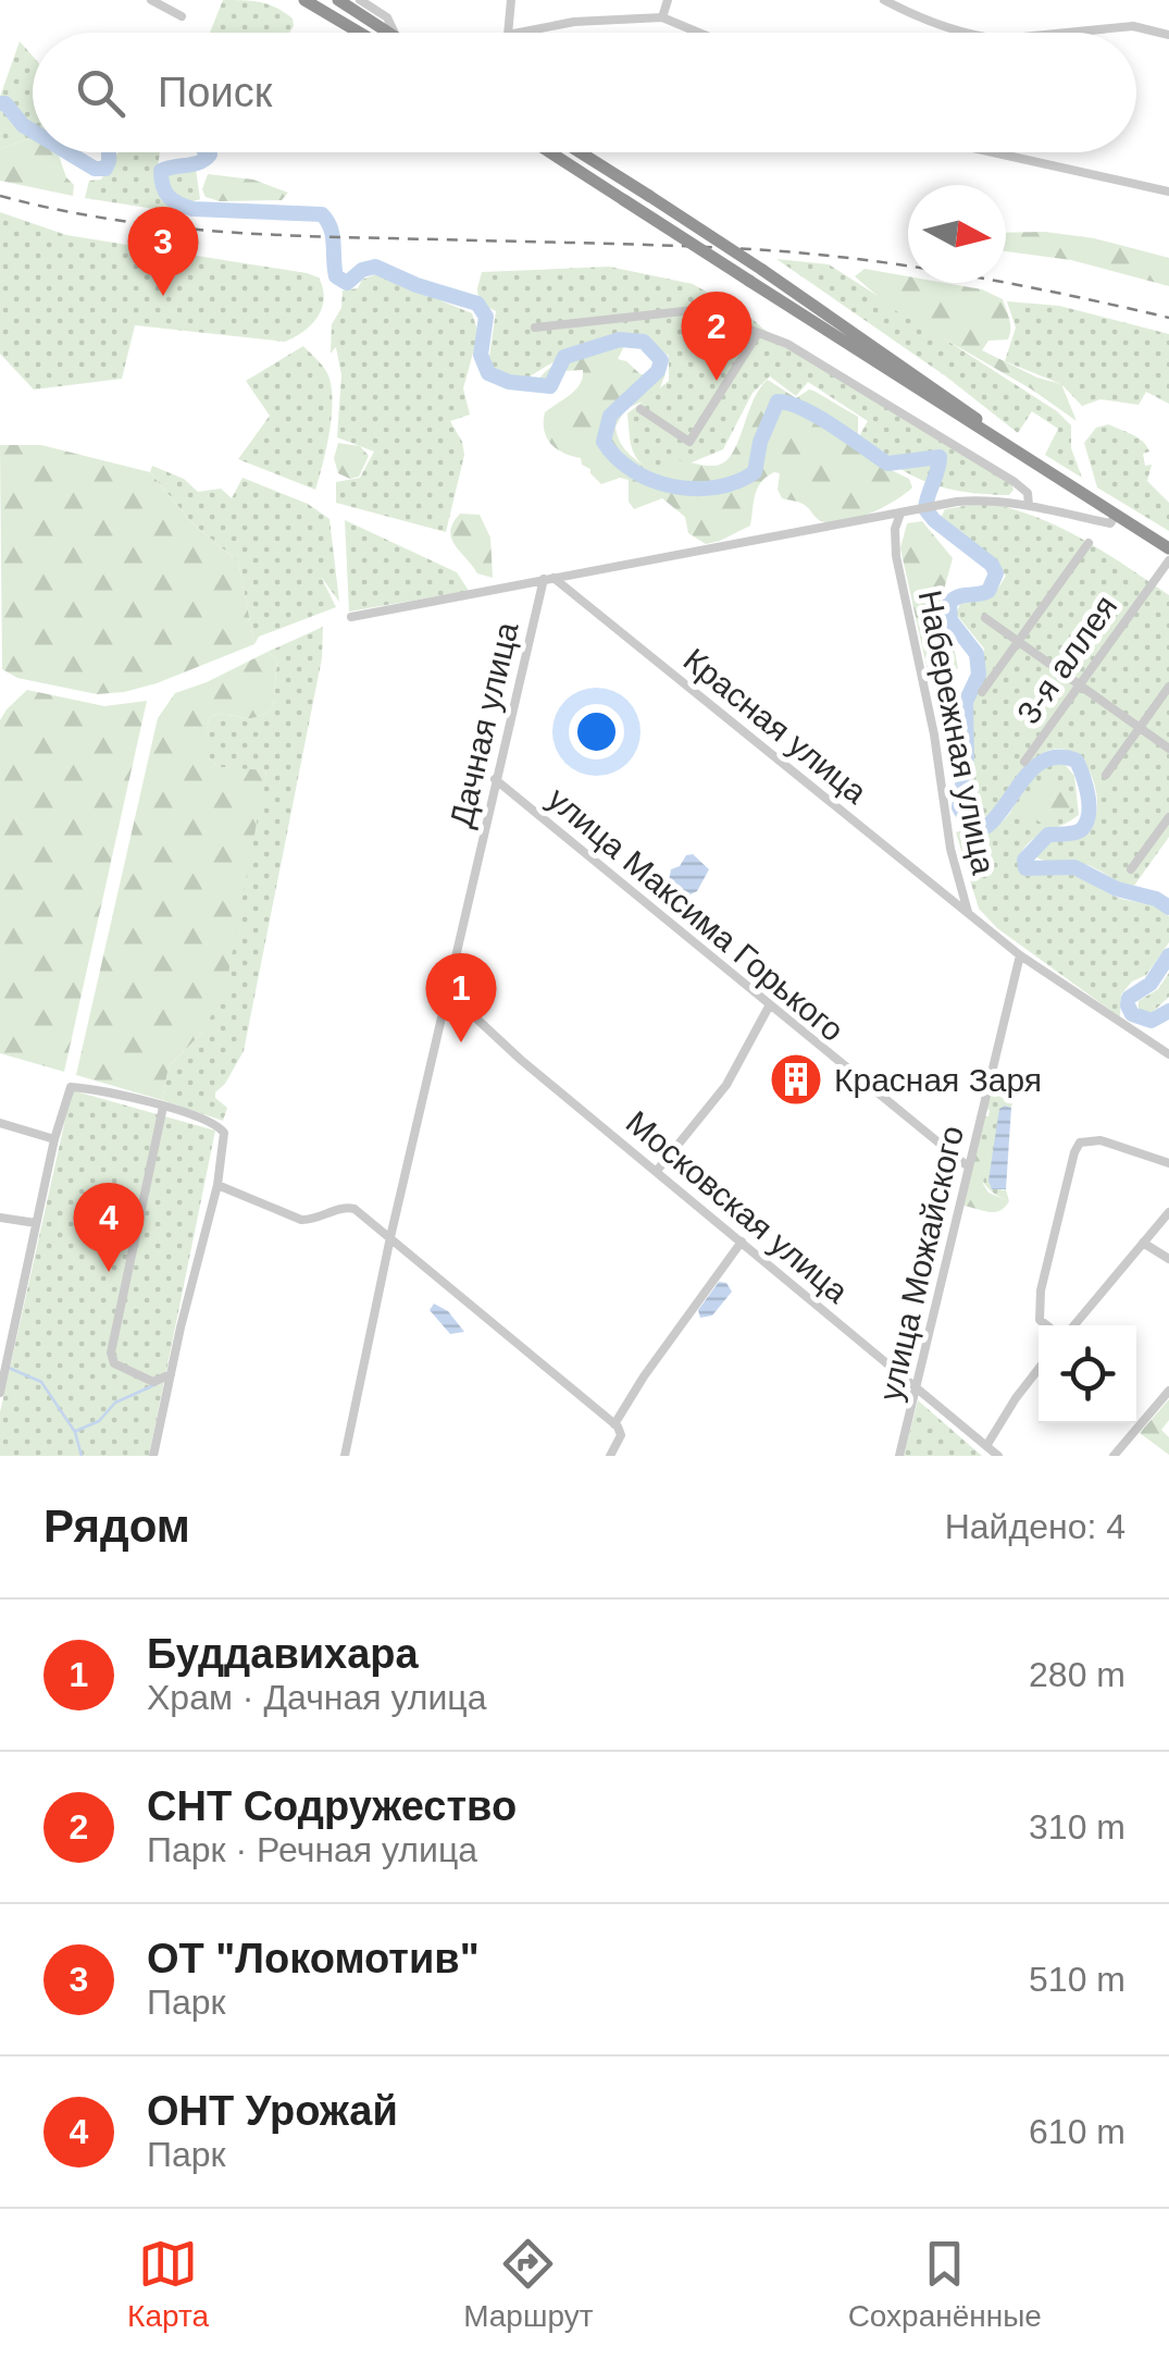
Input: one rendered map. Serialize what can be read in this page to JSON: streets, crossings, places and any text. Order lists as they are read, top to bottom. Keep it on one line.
{"streets":{"street":["3-я аллея","Дачная улица","Красная улица","Набережная улица","улица Максима Горького","Московская улица","улица Можайского"]},"crossings":[["Дачная улица","Красная улица"],["Дачная улица","улица Максима Горького"],["Дачная улица","Московская улица"],["Красная улица","Набережная улица"],["Набережная улица","улица Можайского"],["улица Максима Горького","улица Можайского"],["Московская улица","улица Можайского"]],"places":{"building":["Красная Заря"]},"north":"right","page":{"search":"Поиск","pins":["3","2","1","4"],"heading":["Рядом","Найдено: 4"],"list":[{"mark":"1","name":"Буддавихара","note":"Храм · Дачная улица","value":"280 m"},{"mark":"2","name":"СНТ Содружество","note":"Парк · Речная улица","value":"310 m"},{"mark":"3","name":"ОТ \"Локомотив\"","note":"Парк","value":"510 m"},{"mark":"4","name":"ОНТ Урожай","note":"Парк","value":"610 m"}],"nav":["Карта","Маршрут","Сохранённые"]}}
